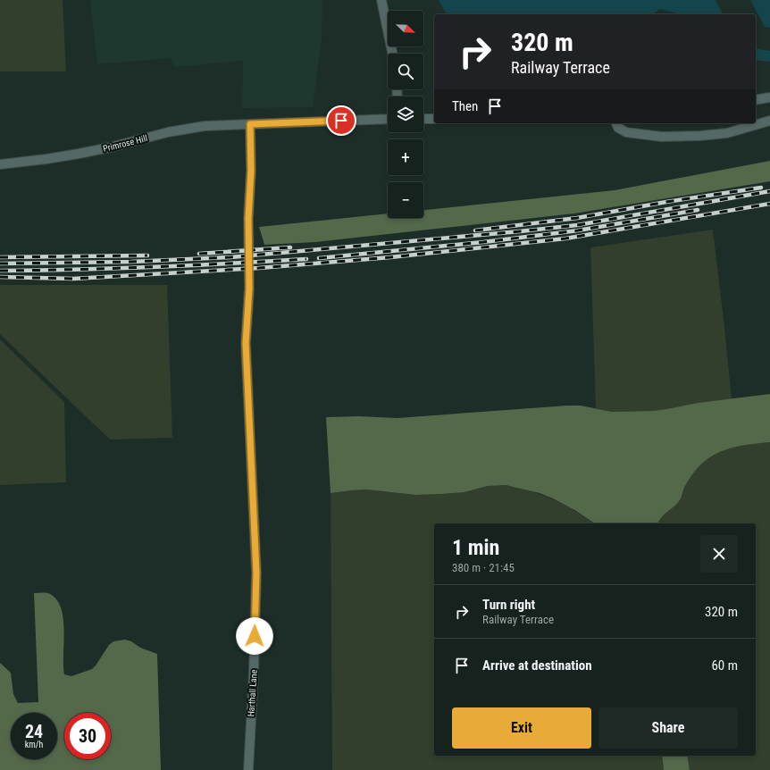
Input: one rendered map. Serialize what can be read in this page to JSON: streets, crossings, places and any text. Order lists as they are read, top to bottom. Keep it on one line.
{"streets":{"street":["Primrose Hill","Harthall Lane"]},"crossings":[["Primrose Hill","Harthall Lane"]],"north":"bottom right","page":{"map_buttons":["+","−"],"turn":["320 m","Railway Terrace"],"then":"Then","heading":["1 min","380 m · 21:45"],"list":[{"name":"Turn right","note":"Railway Terrace","value":"320 m"},{"name":"Arrive at destination","value":"60 m"}],"buttons":["Exit","Share"],"speed":"24 km/h","limit":"30"}}
